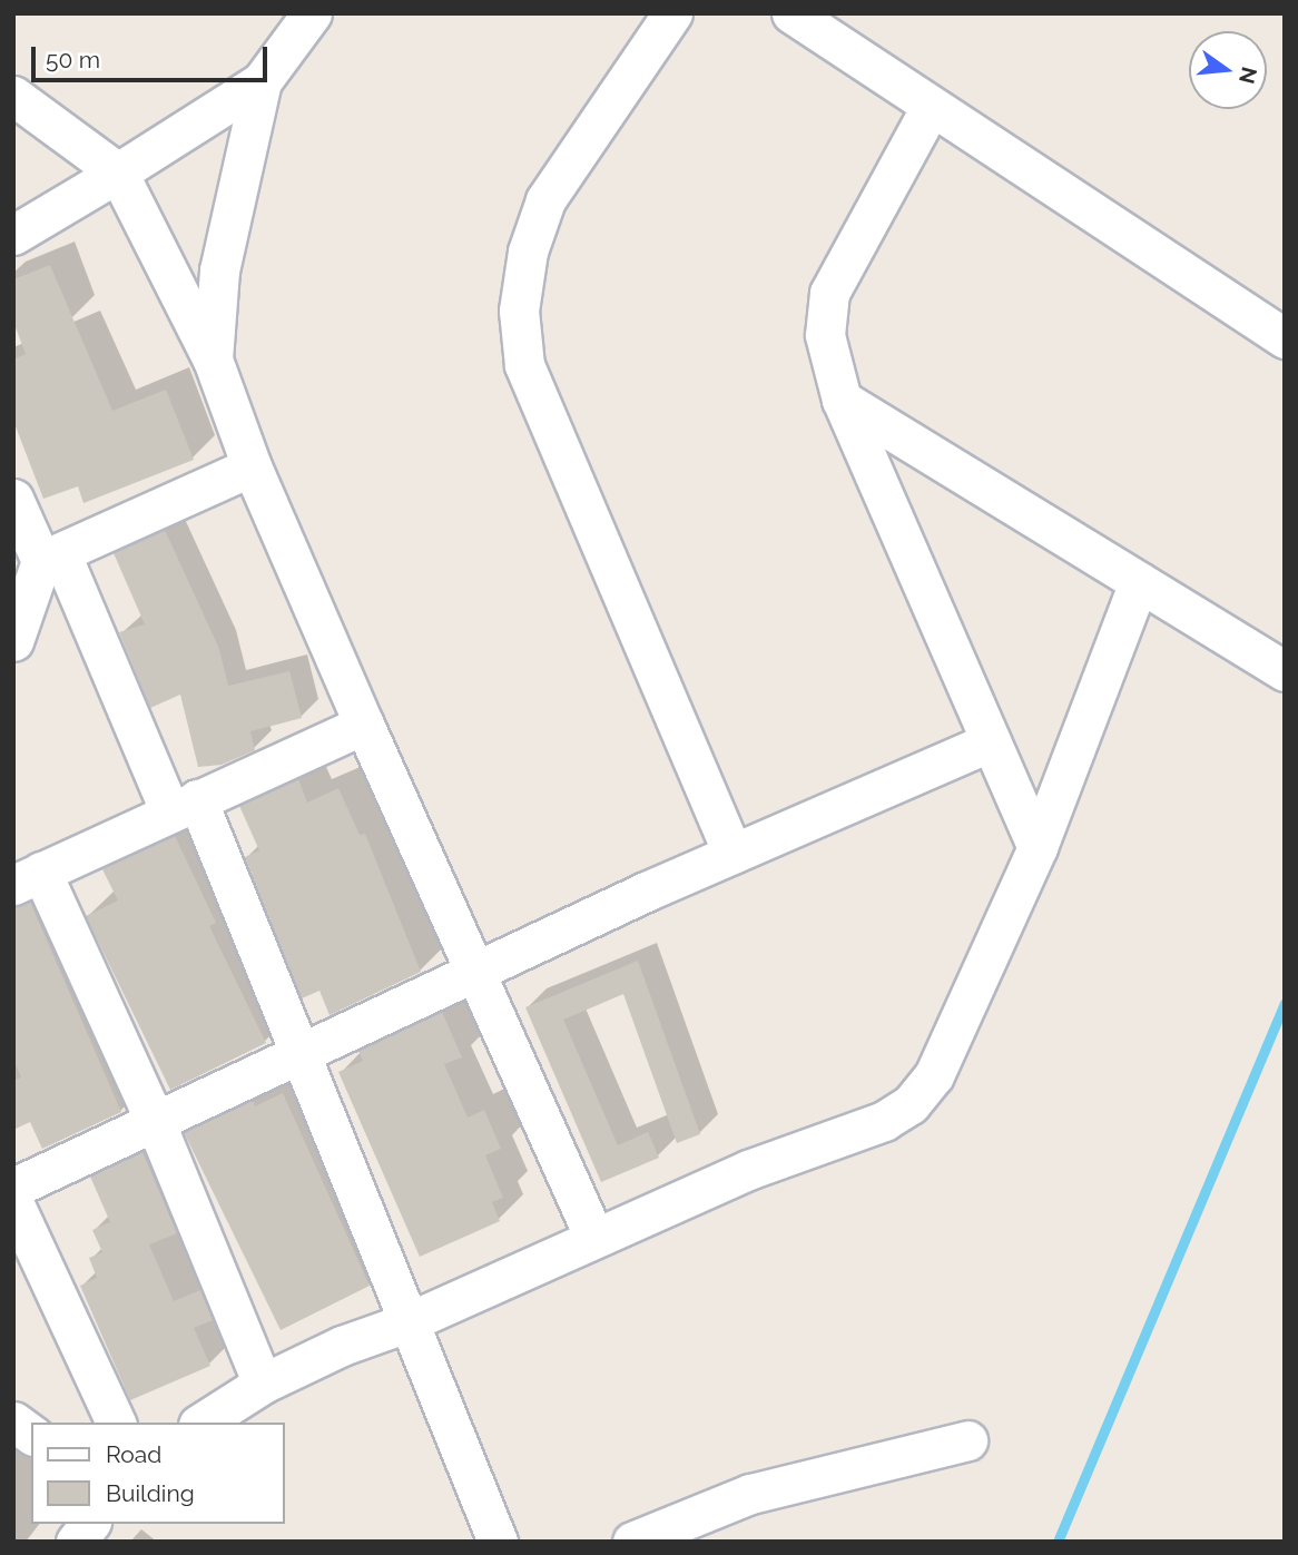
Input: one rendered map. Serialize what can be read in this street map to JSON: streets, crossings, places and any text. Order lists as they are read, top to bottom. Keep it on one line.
{"legend":["Road","Building"],"scale_bar":"50 m","north":"right"}
